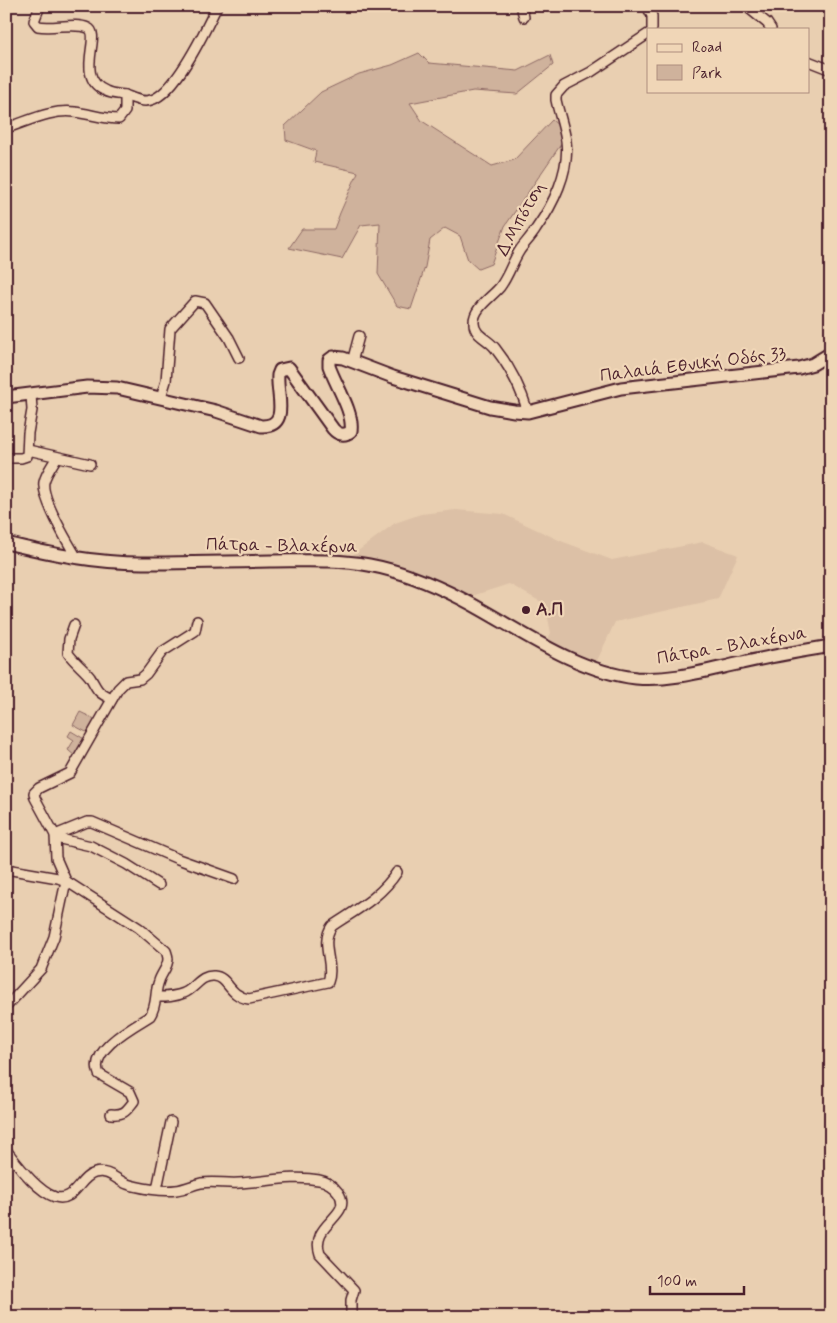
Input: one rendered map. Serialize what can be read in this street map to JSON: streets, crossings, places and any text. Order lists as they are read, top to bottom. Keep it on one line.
{"streets":{"main road":["Παλαιά Εθνική Οδός 33","Πάτρα - Βλαχέρνα"],"street":["Δ.Μπότση"]},"crossings":[["Δ.Μπότση","Παλαιά Εθνική Οδός 33"]],"places":["Α.Π"],"legend":["Road","Park"],"scale_bar":"100 m"}
